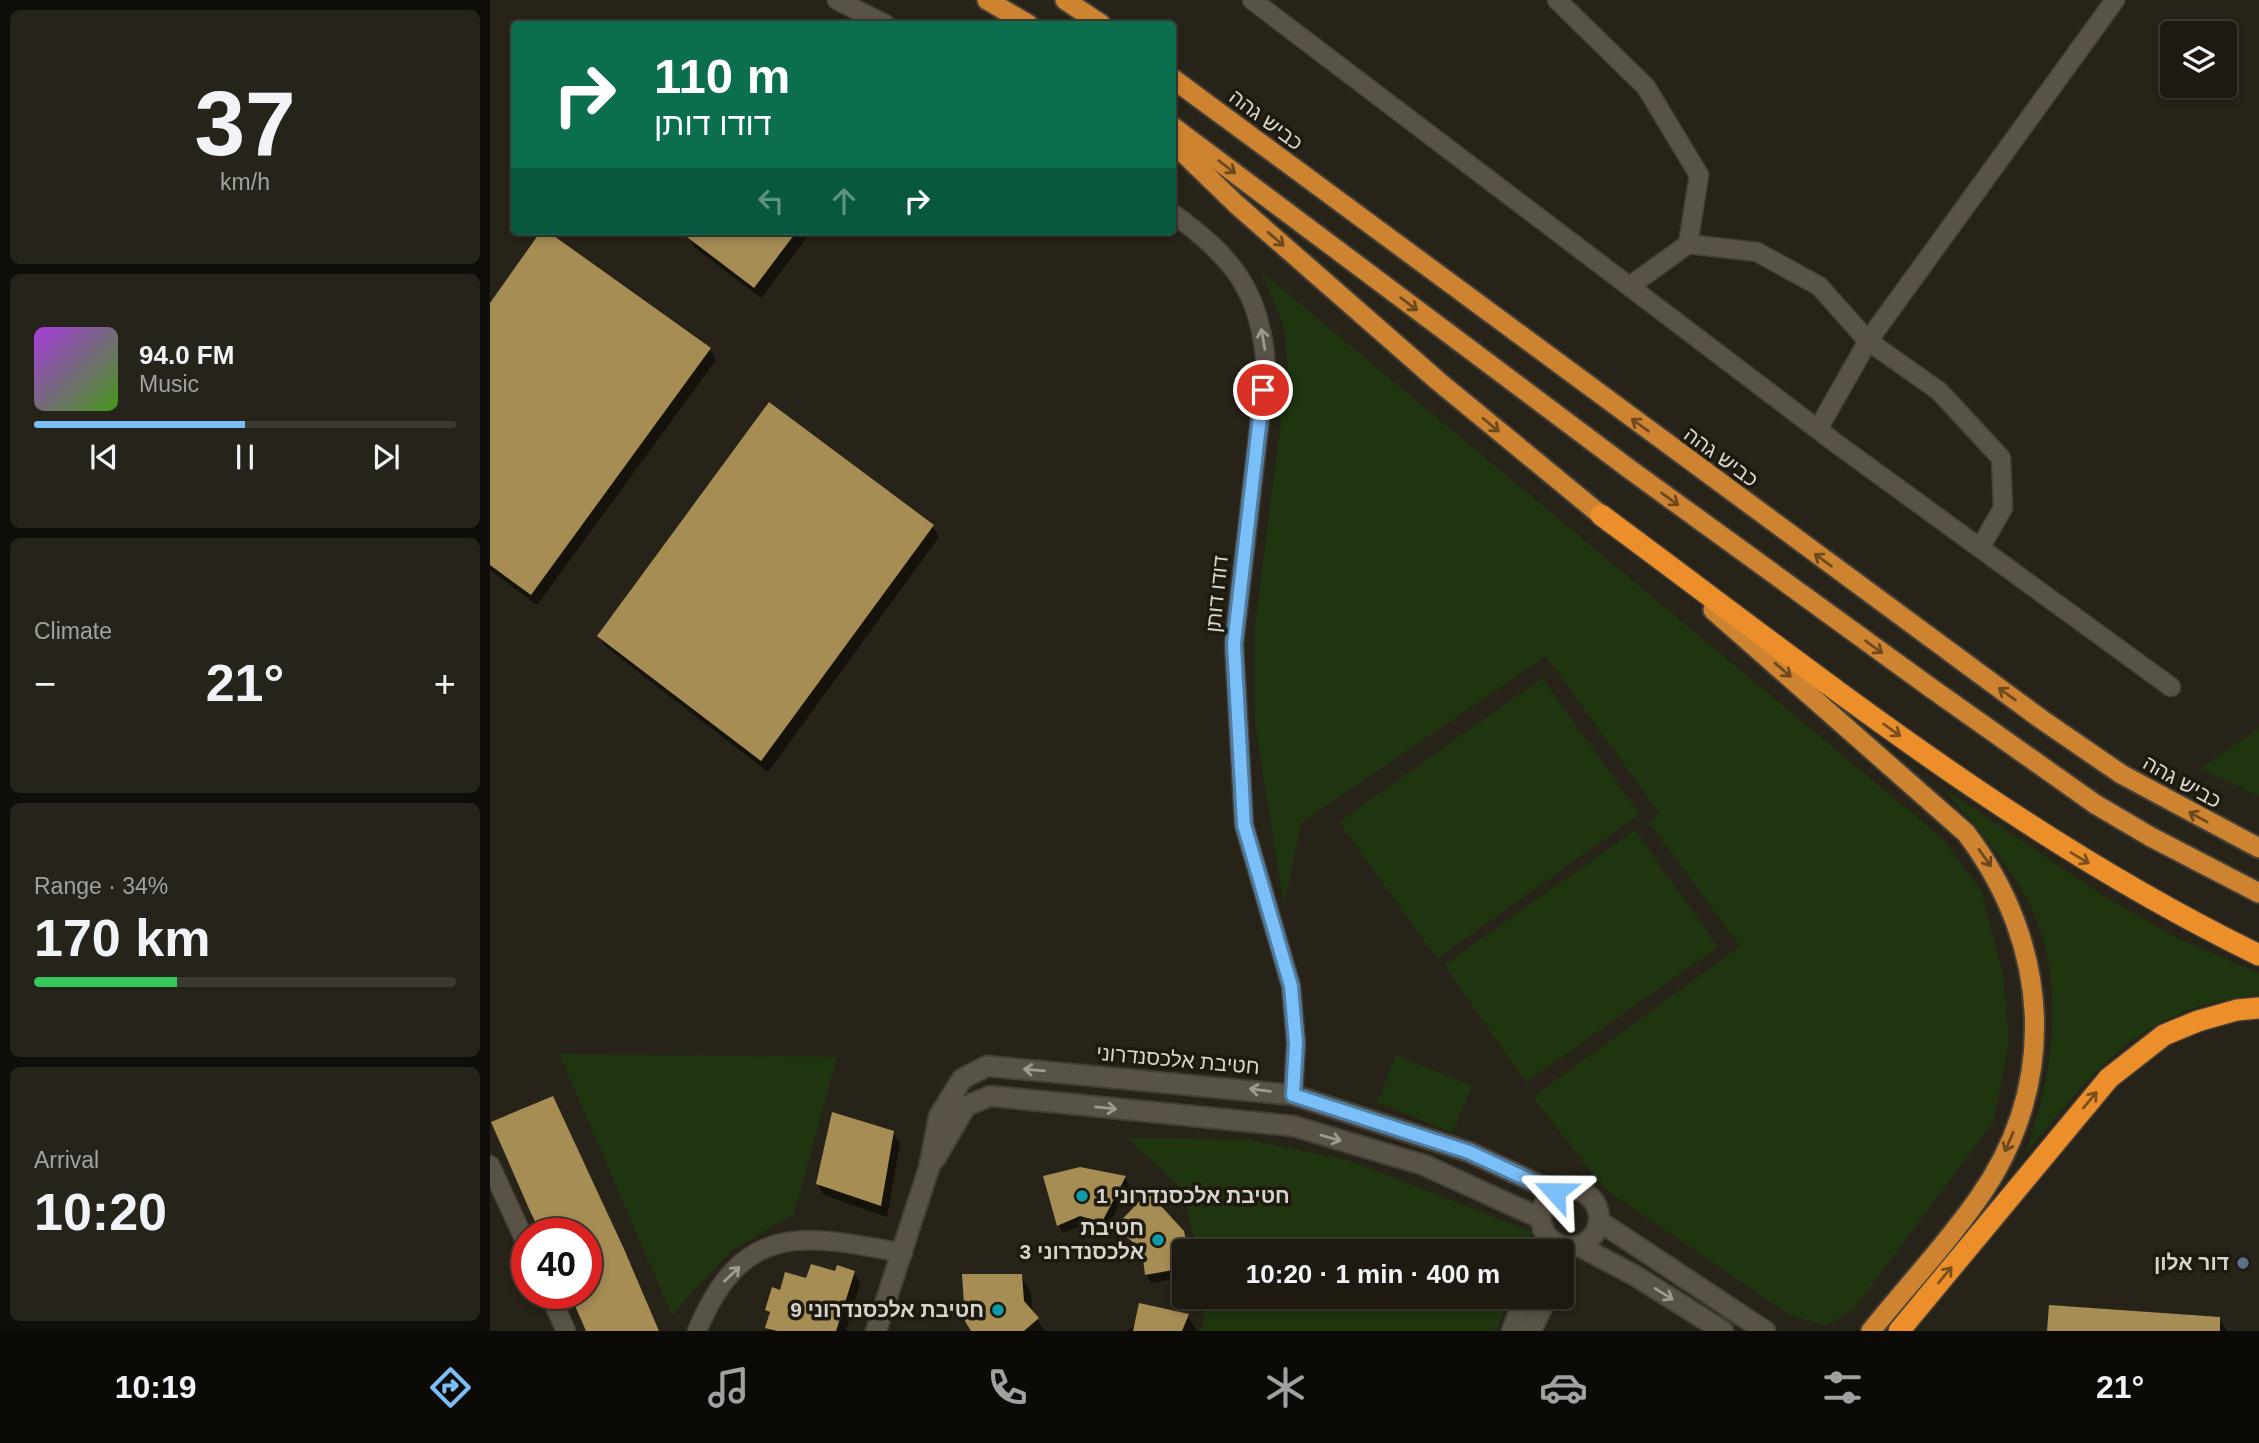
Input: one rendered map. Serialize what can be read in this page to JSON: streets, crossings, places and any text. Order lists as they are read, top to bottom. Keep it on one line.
{"streets":{"highway":["כביש גהה"],"street":["דודו דותן","חטיבת אלכסנדרוני"]},"crossings":[["דודו דותן","חטיבת אלכסנדרוני"]],"one_way":["דודו דותן"],"places":["חטיבת אלכסנדרוני 1","חטיבת אלכסנדרוני 3","דור אלון","חטיבת אלכסנדרוני 9"],"page":{"tile":[["37","km/h"],"Climate",["Range · 34%","170 km"],["Arrival","10:20"]],"turn":["110 m","דודו דותן"],"song":["94.0 FM","Music"],"heat":["−","21°","+"],"limit":"40","trip":"10:20 · 1 min · 400 m","tabs":["10:19","21°"]}}
